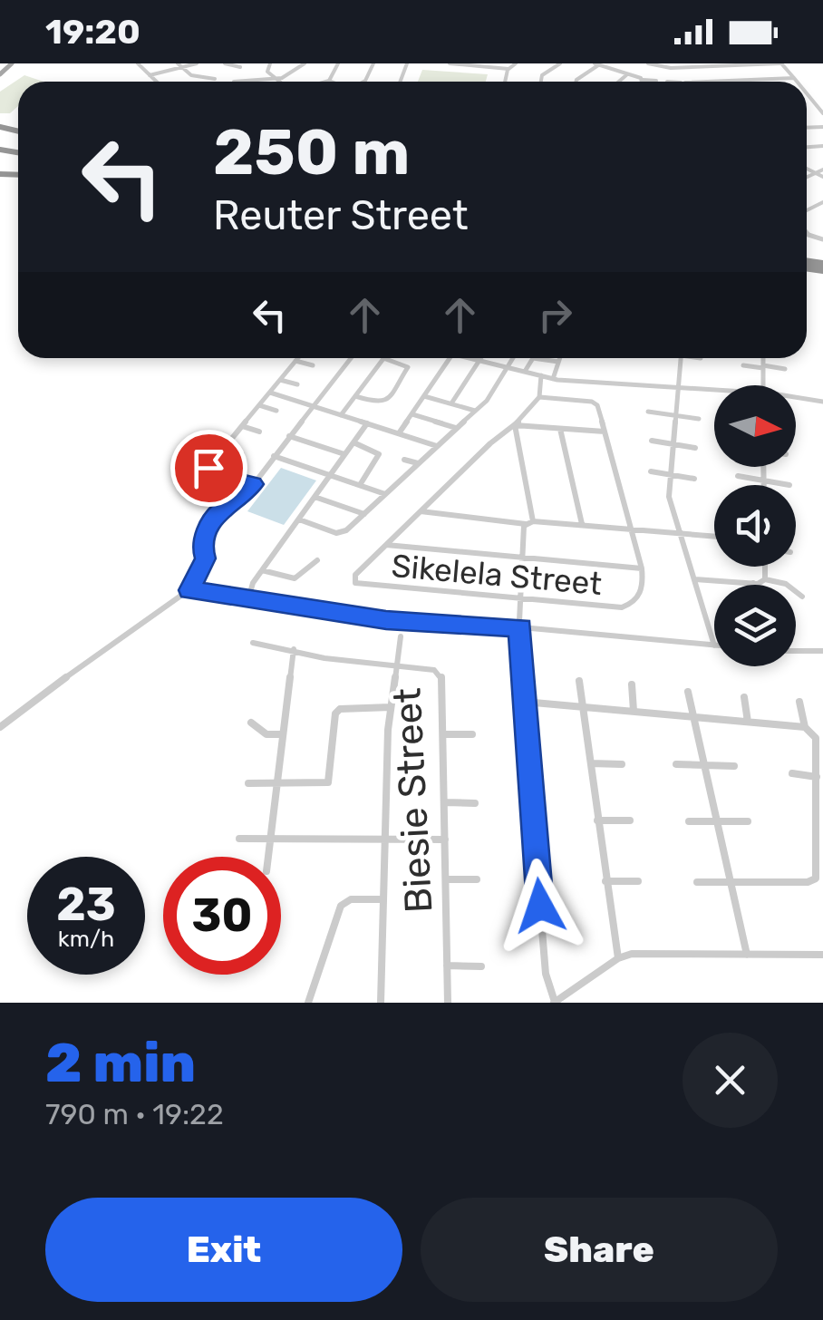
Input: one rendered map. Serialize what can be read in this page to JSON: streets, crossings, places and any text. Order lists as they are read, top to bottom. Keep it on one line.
{"streets":{"street":["Sikelela Street","Biesie Street"]},"north":"right","page":{"status":"19:20","turn":["250 m","Reuter Street"],"speed":"23 km/h","limit":"30","heading":["2 min","790 m · 19:22"],"buttons":["Exit","Share"]}}
